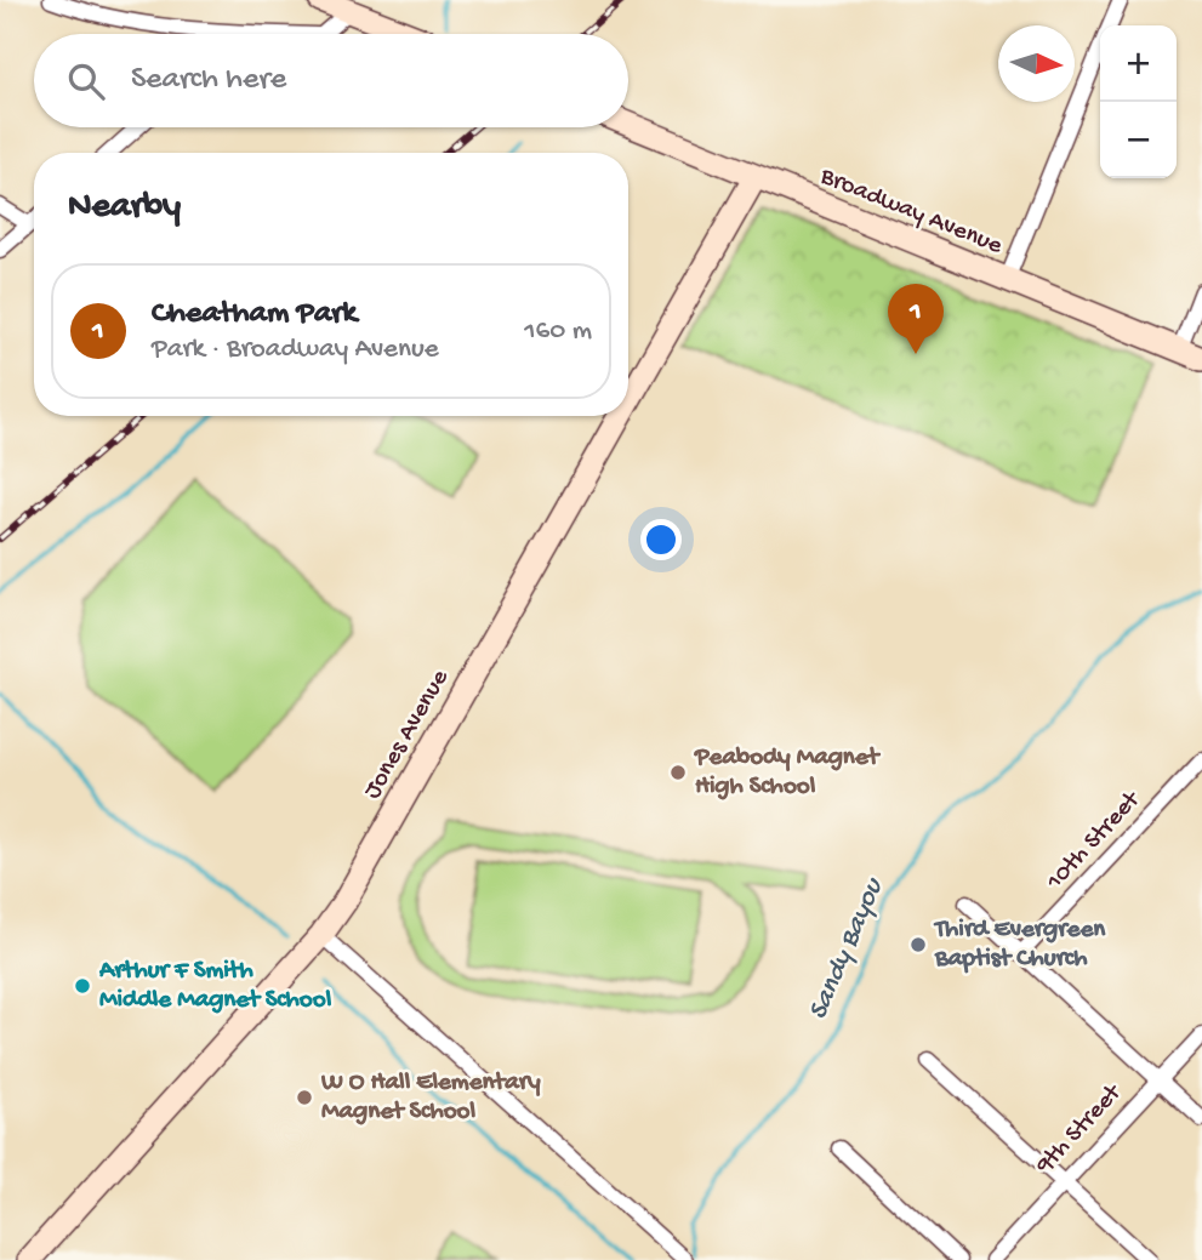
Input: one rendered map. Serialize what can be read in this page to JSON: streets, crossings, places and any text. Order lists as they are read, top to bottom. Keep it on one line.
{"streets":{"street":["Broadway Avenue","Jones Avenue","10th Street","9th Street"]},"crossings":[["Broadway Avenue","Jones Avenue"]],"water":["Sandy Bayou"],"places":["Peabody Magnet High School","Third Evergreen Baptist Church","Arthur F Smith Middle Magnet School","W O Hall Elementary Magnet School"],"north":"right","page":{"map_buttons":["+","−"],"search":"Search here","heading":"Nearby","list":[{"mark":"1","name":"Cheatham Park","note":"Park · Broadway Avenue","value":"160 m"}],"pins":"1"}}
